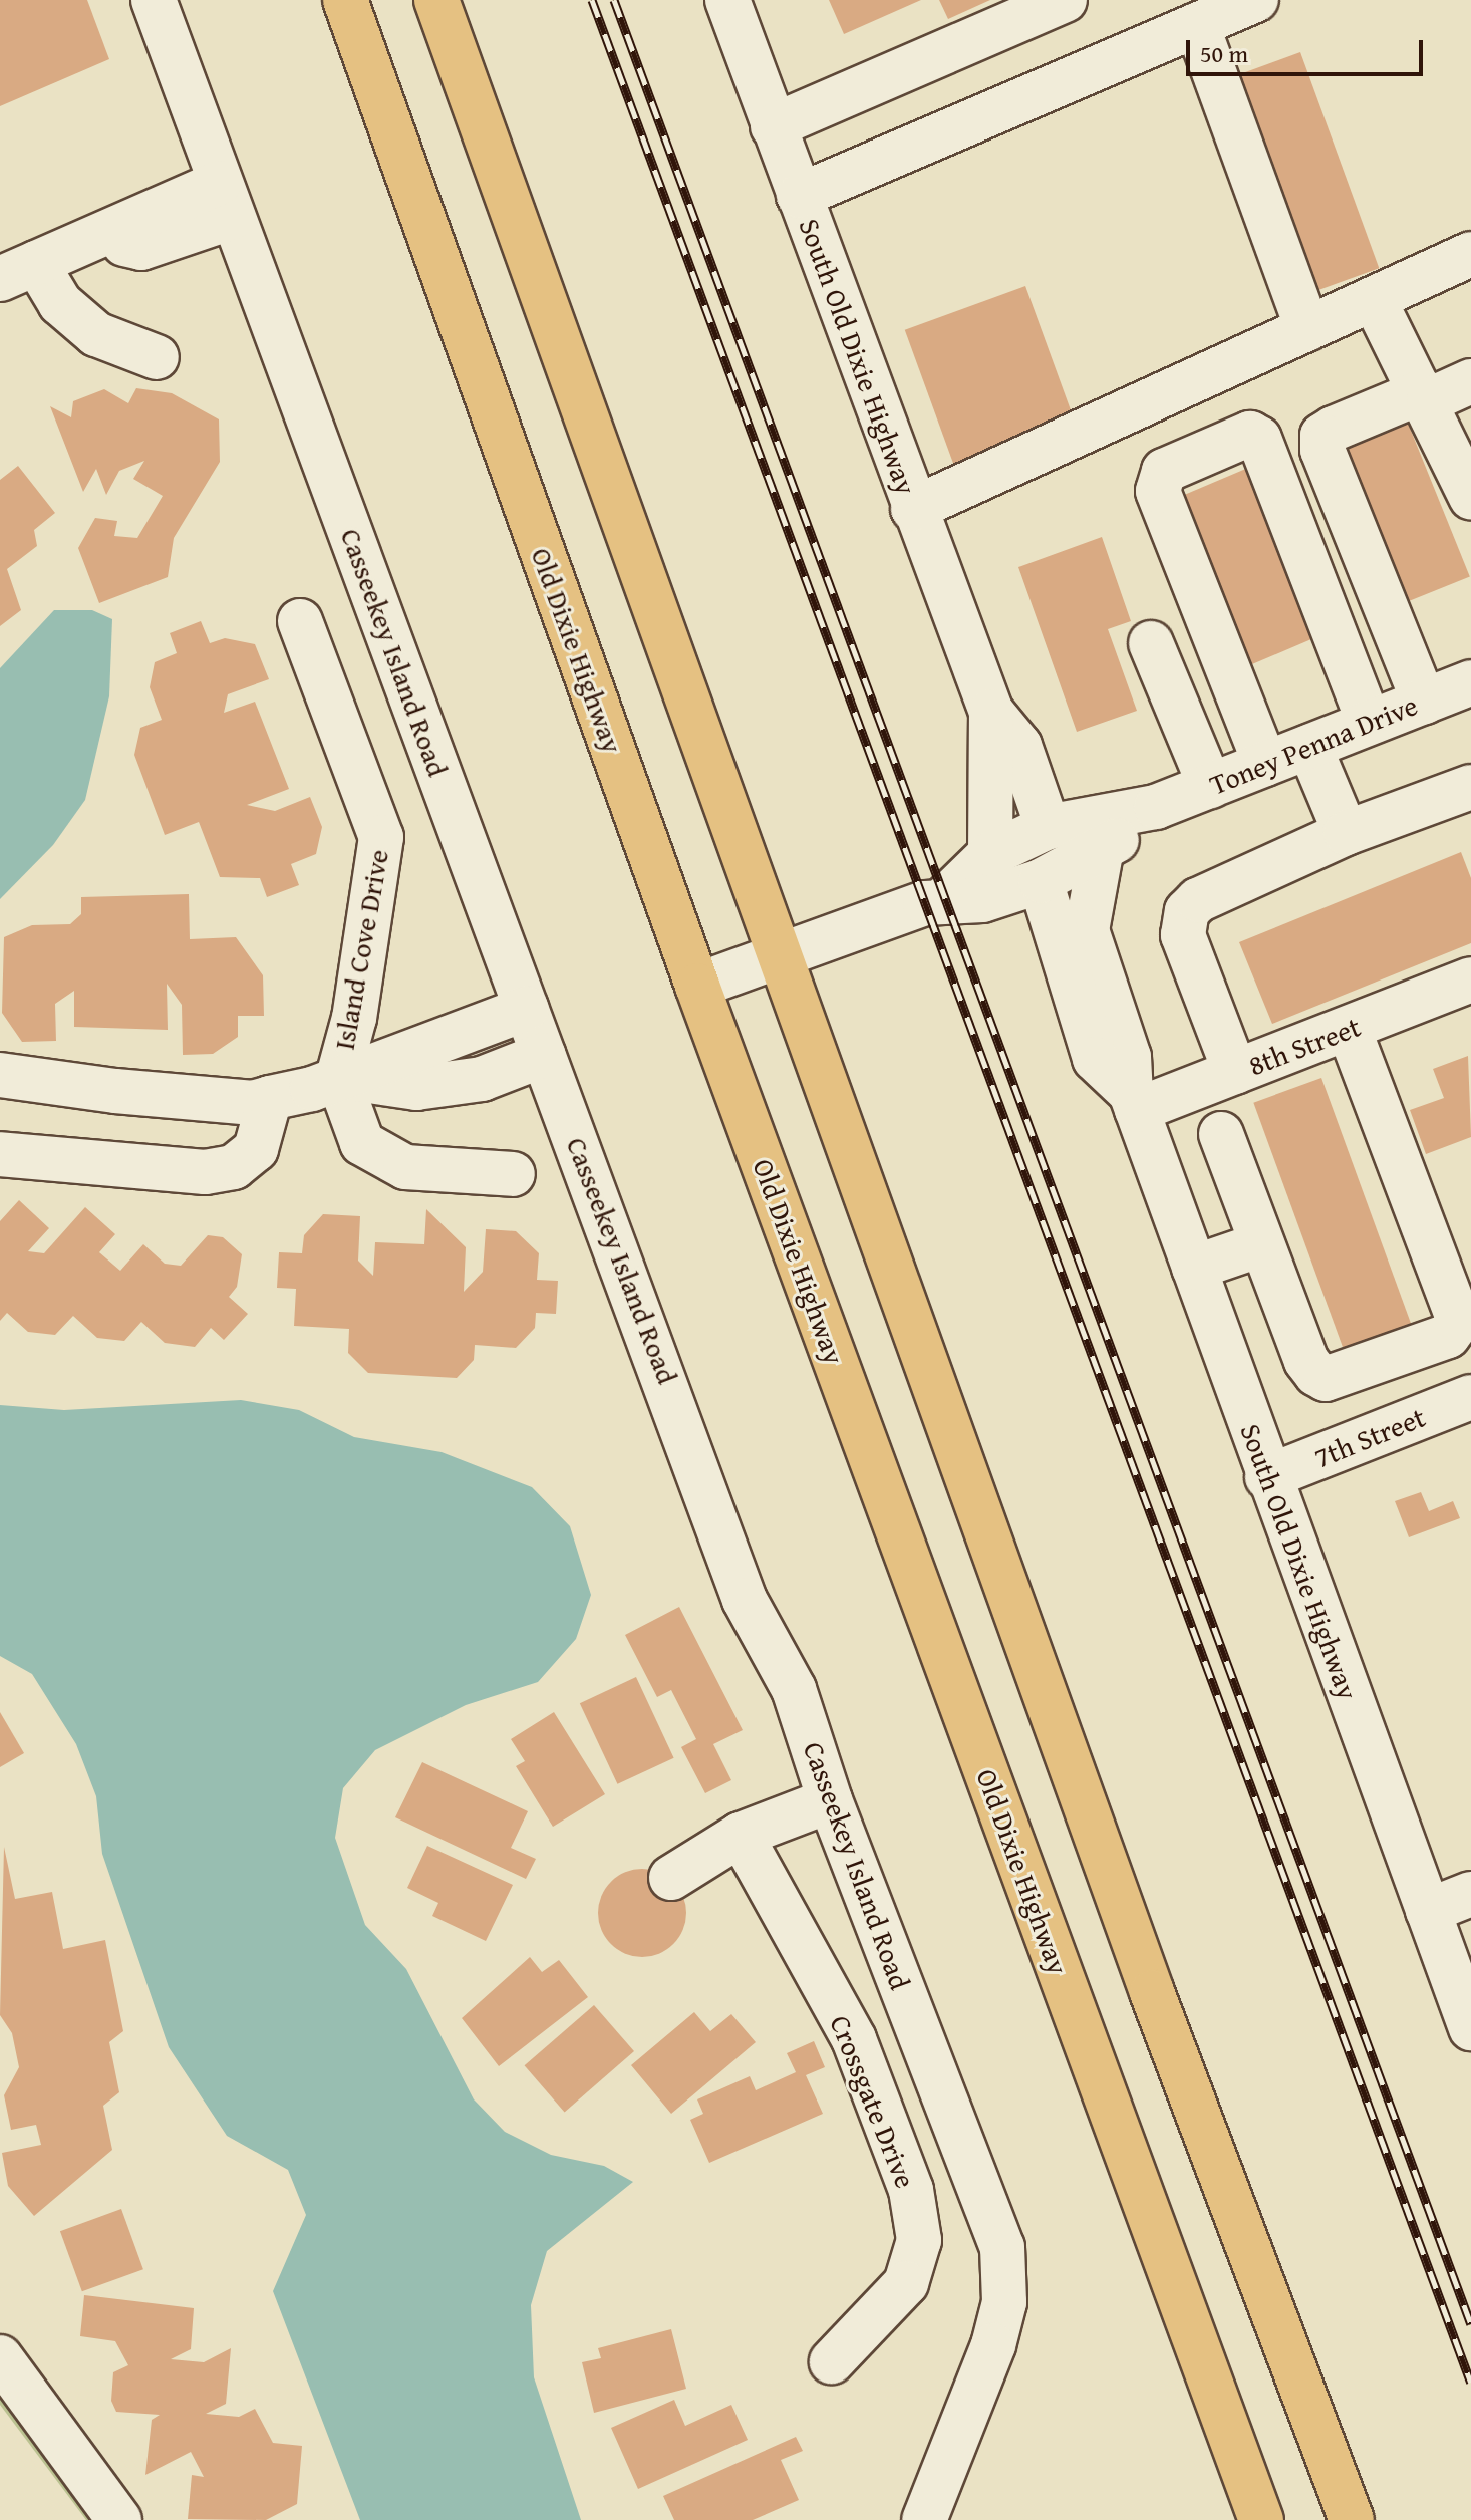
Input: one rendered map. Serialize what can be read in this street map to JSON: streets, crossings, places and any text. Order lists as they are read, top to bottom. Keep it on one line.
{"streets":{"main road":["Old Dixie Highway"],"street":["South Old Dixie Highway","Casseekey Island Road","Toney Penna Drive","Island Cove Drive","8th Street","7th Street","Crossgate Drive"]},"crossings":[["South Old Dixie Highway","Toney Penna Drive"],["South Old Dixie Highway","8th Street"],["South Old Dixie Highway","7th Street"],["Old Dixie Highway","Toney Penna Drive"]],"scale_bar":"50 m"}
